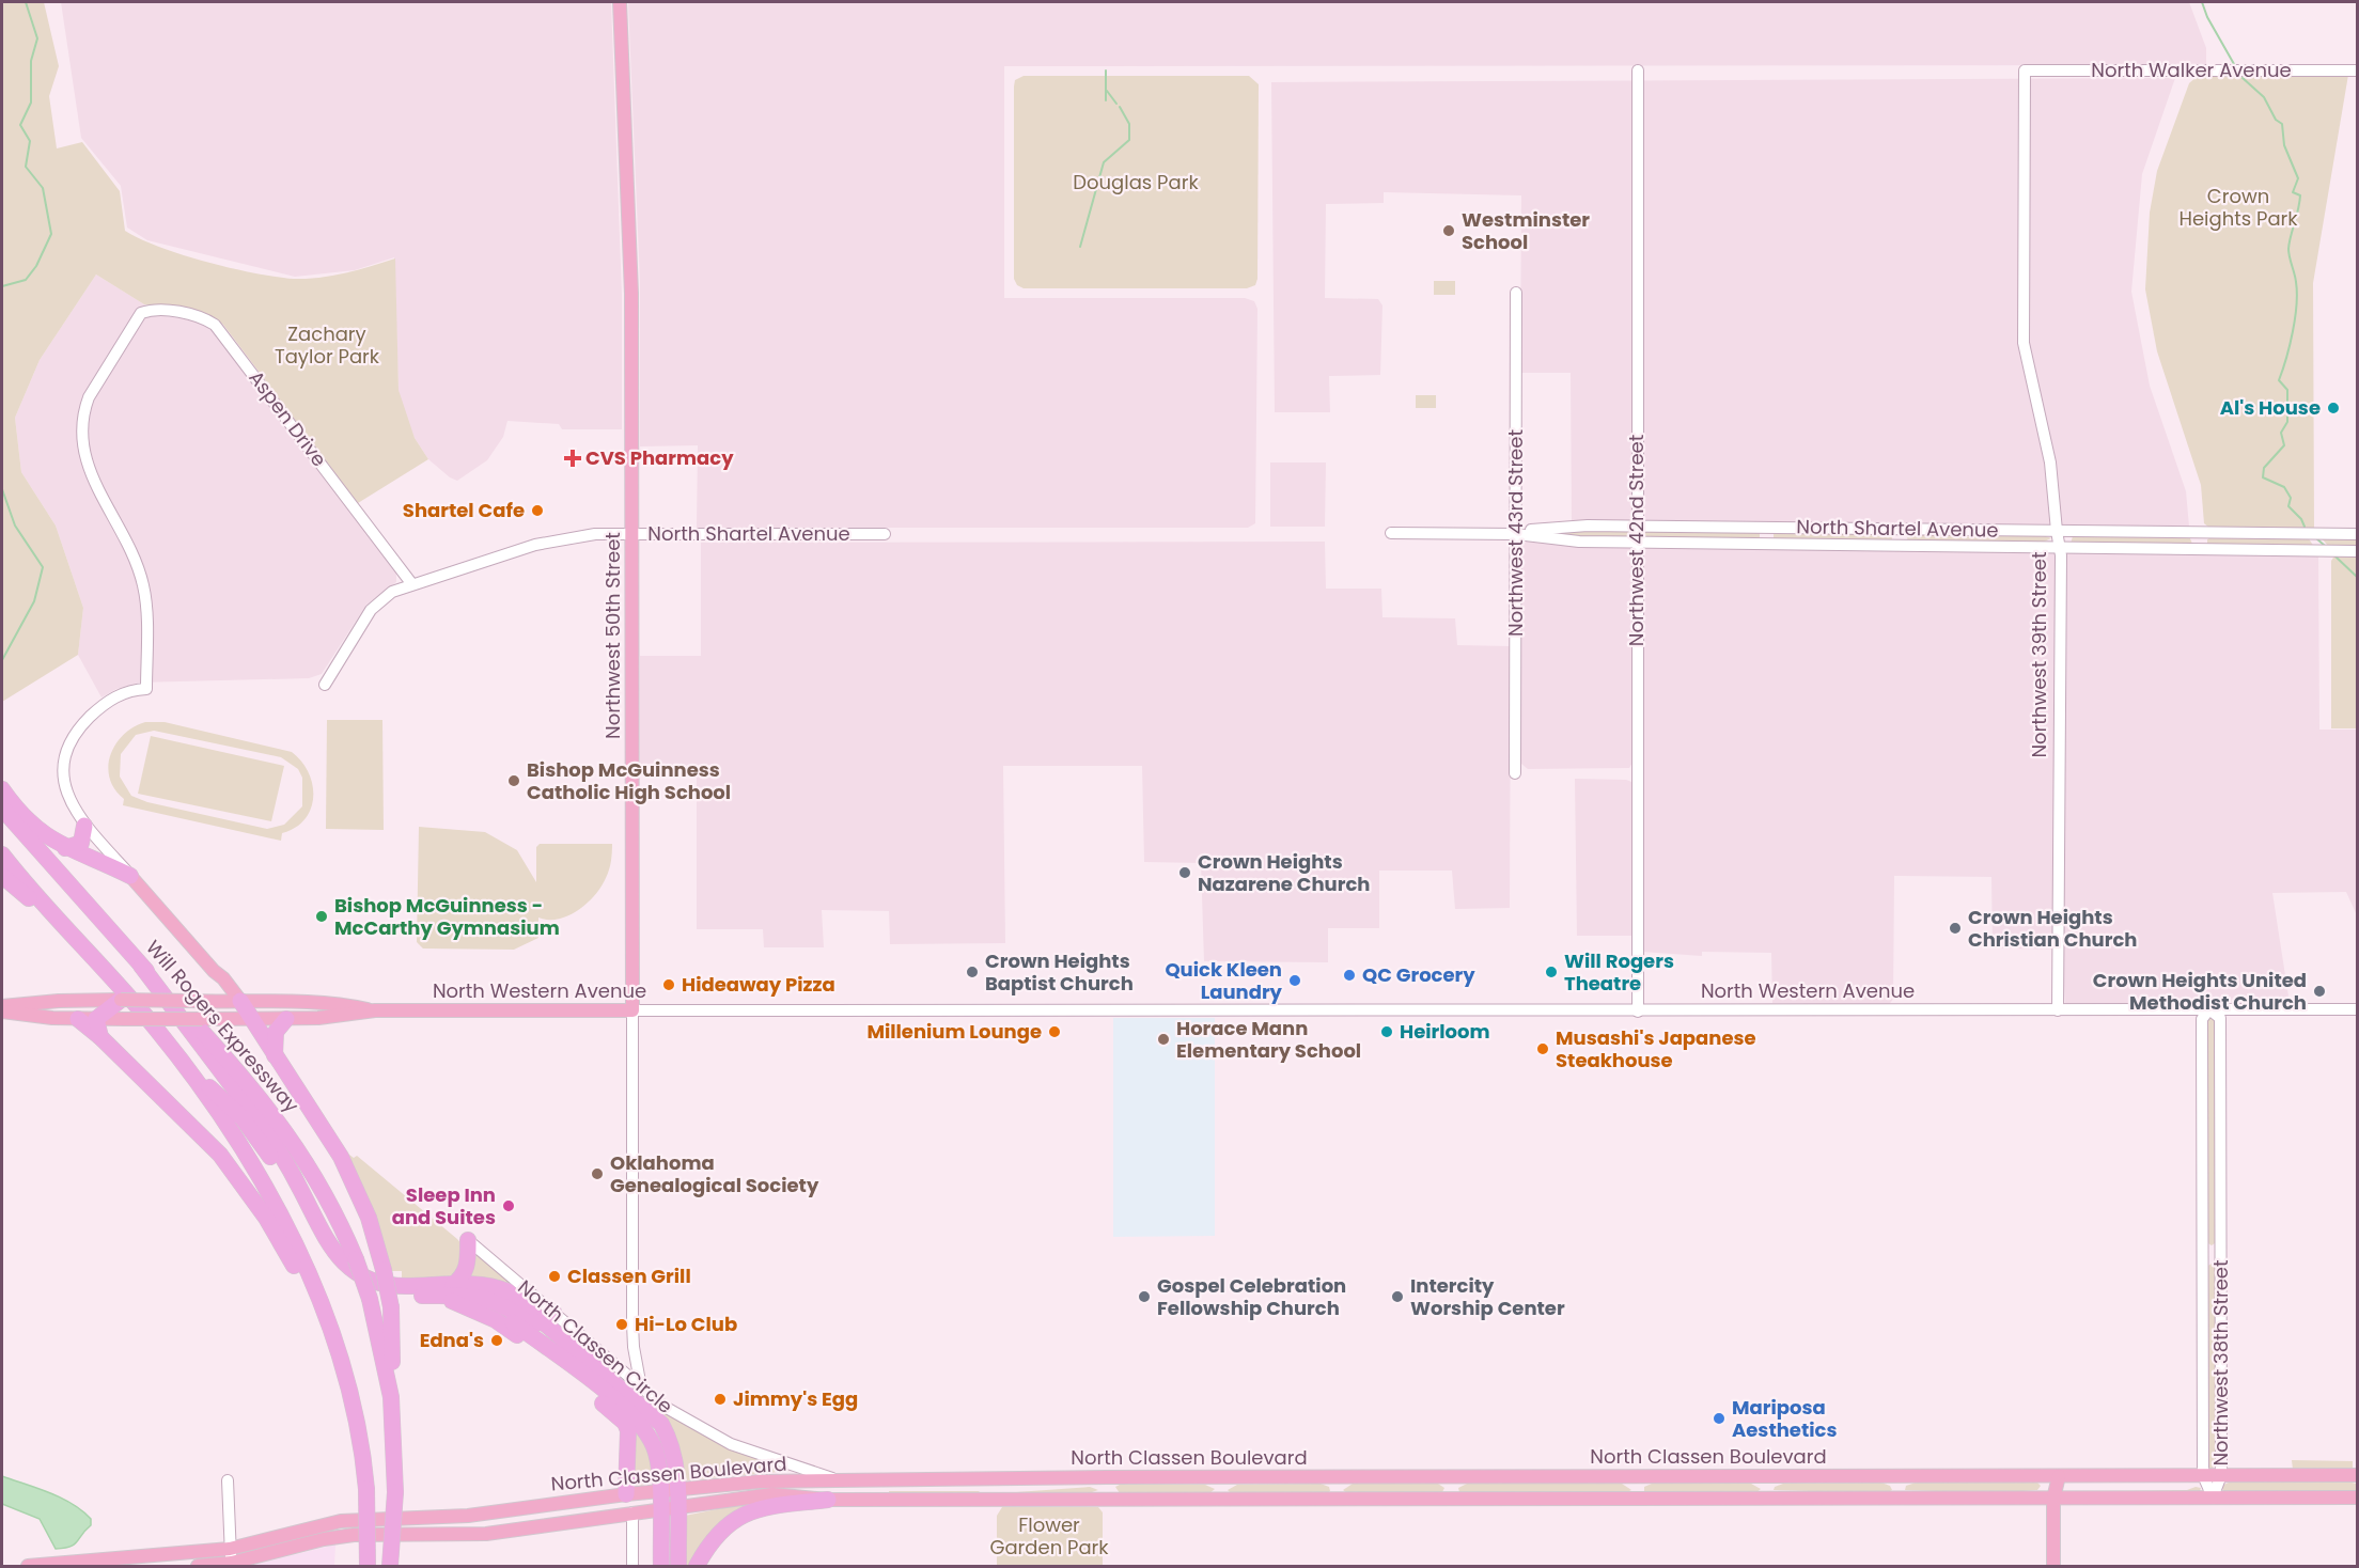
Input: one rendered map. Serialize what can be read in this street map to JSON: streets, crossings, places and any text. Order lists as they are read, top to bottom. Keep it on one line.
{"streets":{"highway":["Will Rogers Expressway"],"main road":["Northwest 50th Street","North Western Avenue","North Classen Boulevard"],"street":["North Walker Avenue","Aspen Drive","North Shartel Avenue","Northwest 43rd Street","Northwest 42nd Street","Northwest 39th Street","North Classen Circle","Northwest 38th Street"]},"crossings":[["North Walker Avenue","Northwest 39th Street"],["Aspen Drive","North Shartel Avenue"],["North Shartel Avenue","Northwest 43rd Street"],["North Shartel Avenue","Northwest 42nd Street"],["North Shartel Avenue","Northwest 50th Street"],["North Shartel Avenue","Northwest 39th Street"],["Northwest 42nd Street","North Western Avenue"],["Northwest 50th Street","North Western Avenue"],["Northwest 50th Street","North Classen Circle"],["Northwest 39th Street","North Western Avenue"],["North Western Avenue","Northwest 38th Street"],["North Classen Circle","North Classen Boulevard"],["Northwest 38th Street","North Classen Boulevard"]],"parks":["Douglas Park","Crown Heights Park","Zachary Taylor Park","Flower Garden Park"],"places":{"other":["Westminster School","Al's House","Shartel Cafe","Bishop McGuinness Catholic High School","Crown Heights Nazarene Church","Bishop McGuinness - McCarthy Gymnasium","Crown Heights Christian Church","Crown Heights Baptist Church","Will Rogers Theatre","QC Grocery","Quick Kleen Laundry","Hideaway Pizza","Crown Heights United Methodist Church","Millenium Lounge","Heirloom","Horace Mann Elementary School","Musashi's Japanese Steakhouse","Oklahoma Genealogical Society","Sleep Inn and Suites","Classen Grill","Gospel Celebration Fellowship Church","Intercity Worship Center","Hi-Lo Club","Edna's","Jimmy's Egg","Mariposa Aesthetics"],"health":["CVS Pharmacy"]}}
